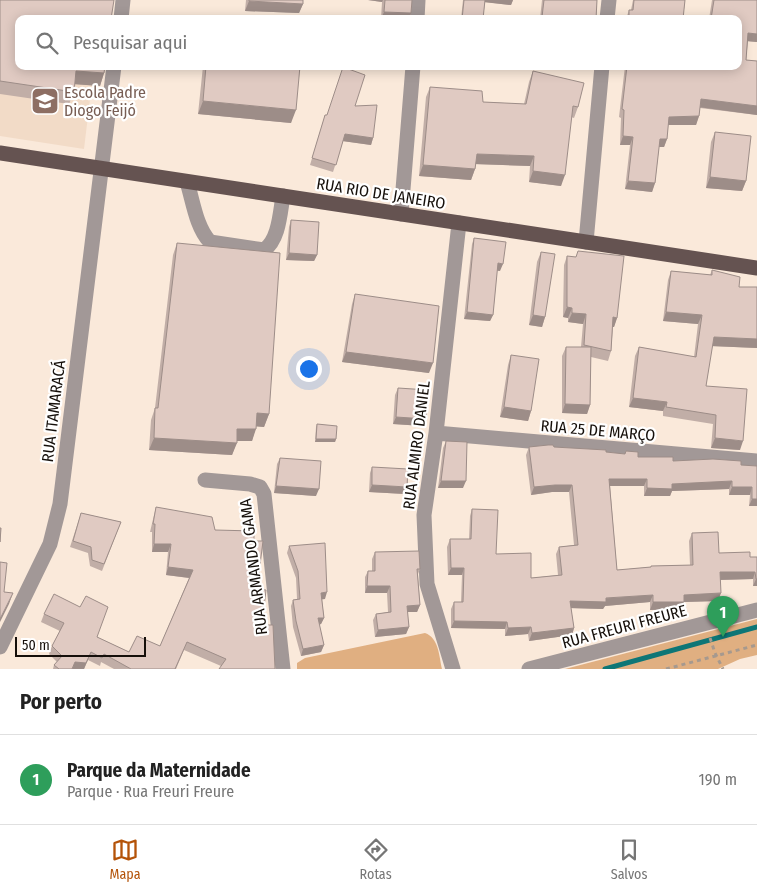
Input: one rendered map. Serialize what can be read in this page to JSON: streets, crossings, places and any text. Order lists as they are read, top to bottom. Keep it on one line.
{"streets":{"main road":["RUA RIO DE JANEIRO"],"street":["RUA ITAMARACÁ","RUA 25 DE MARÇO","RUA ALMIRO DANIEL","RUA ARMANDO GAMA","RUA FREURI FREURE"]},"crossings":[["RUA RIO DE JANEIRO","RUA ITAMARACÁ"],["RUA RIO DE JANEIRO","RUA ALMIRO DANIEL"],["RUA 25 DE MARÇO","RUA ALMIRO DANIEL"]],"places":{"school or university":["Escola Padre Diogo Feijó"]},"scale_bar":"50 m","page":{"search":"Pesquisar aqui","pins":"1","scale":"50 m","heading":"Por perto","list":[{"mark":"1","name":"Parque da Maternidade","note":"Parque · Rua Freuri Freure","value":"190 m"}],"nav":["Mapa","Rotas","Salvos"]}}
